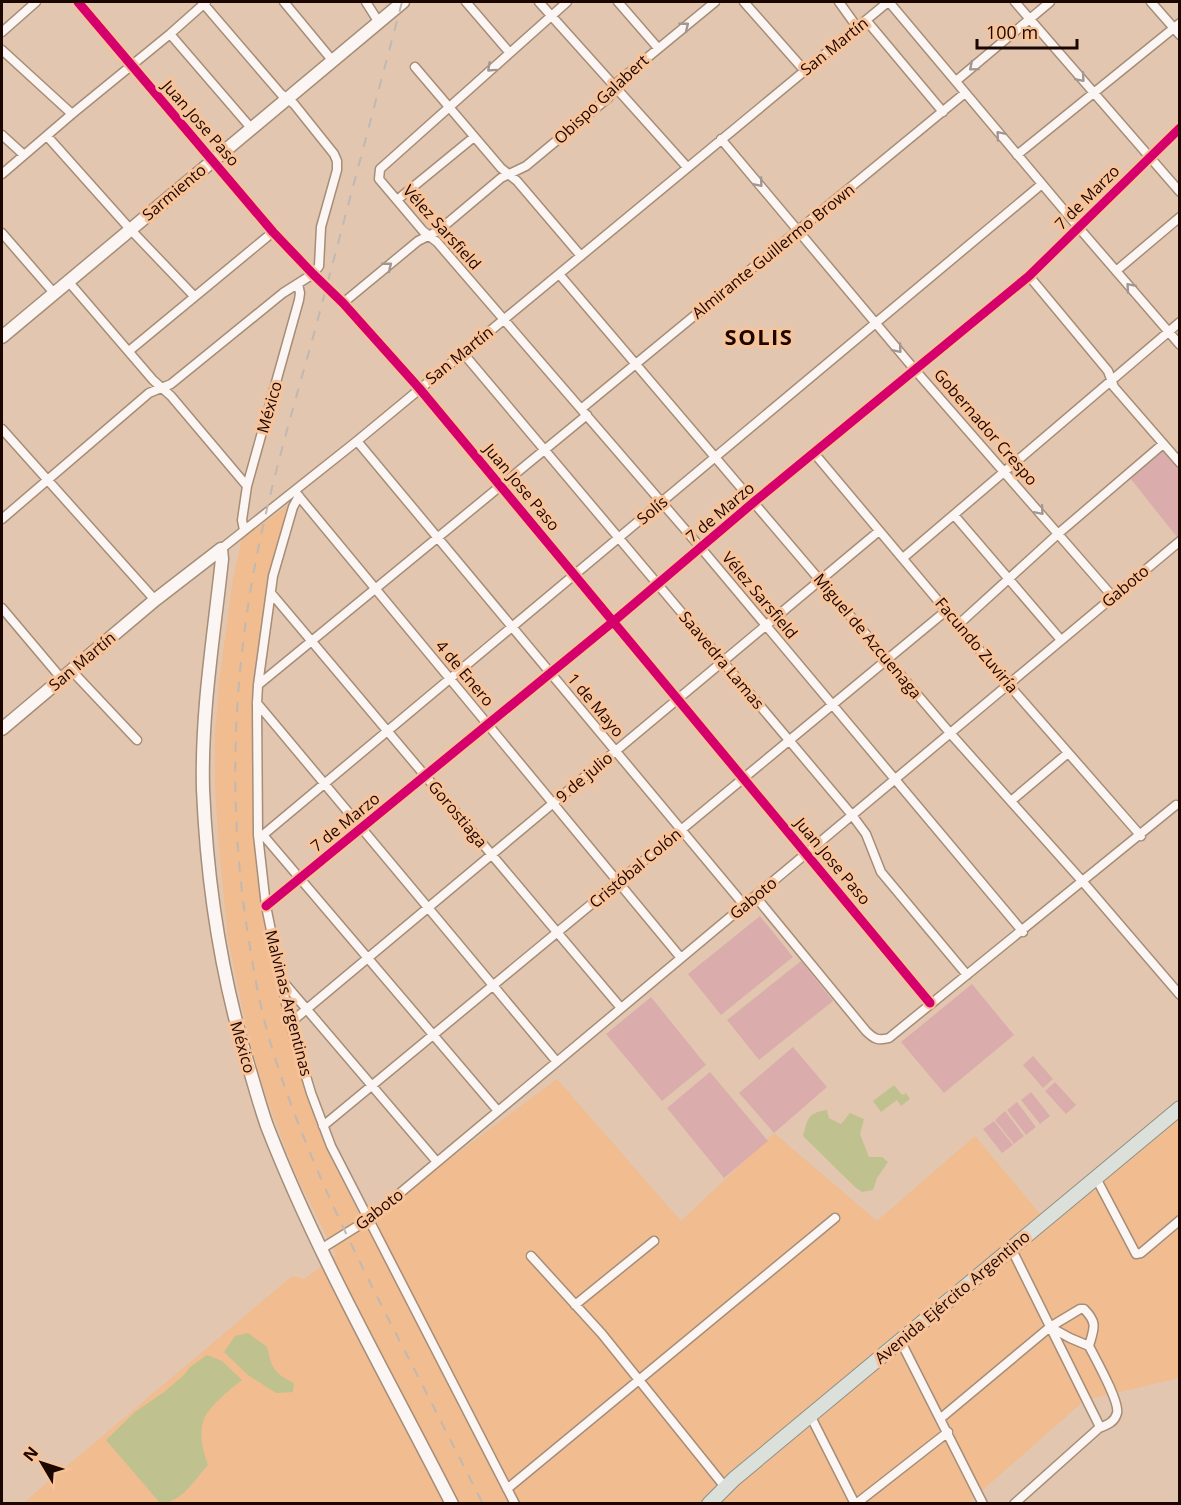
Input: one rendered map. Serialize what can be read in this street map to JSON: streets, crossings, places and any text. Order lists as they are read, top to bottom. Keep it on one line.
{"streets":{"main road":["Avenida Ejército Argentino"],"street":["San Martín","Obispo Galabert","Juan Jose Paso","Sarmiento","7 de Marzo","Vélez Sarsfield","Almirante Guillermo Brown","México","Gobernador Crespo","Solís","Gaboto","Miguel de Azcuenaga","Facundo Zuviría","Saavedra Lamas","4 de Enero","1 de Mayo","9 de julio","Gorostiaga","Cristóbal Colón","Malvinas Argentinas"]},"crossings":[["San Martín","Juan Jose Paso"],["San Martín","Vélez Sarsfield"],["San Martín","México"],["San Martín","Gobernador Crespo"],["San Martín","Miguel de Azcuenaga"],["San Martín","Saavedra Lamas"],["San Martín","4 de Enero"],["San Martín","1 de Mayo"],["San Martín","Malvinas Argentinas"],["Obispo Galabert","Juan Jose Paso"],["Obispo Galabert","Vélez Sarsfield"],["Juan Jose Paso","Sarmiento"],["Juan Jose Paso","7 de Marzo"],["Juan Jose Paso","Almirante Guillermo Brown"],["Juan Jose Paso","Solís"],["Juan Jose Paso","Gaboto"],["Juan Jose Paso","9 de julio"],["Juan Jose Paso","Cristóbal Colón"],["7 de Marzo","Vélez Sarsfield"],["7 de Marzo","Gobernador Crespo"],["7 de Marzo","Miguel de Azcuenaga"],["7 de Marzo","Facundo Zuviría"],["7 de Marzo","Saavedra Lamas"],["7 de Marzo","4 de Enero"],["7 de Marzo","1 de Mayo"],["7 de Marzo","Gorostiaga"],["7 de Marzo","Malvinas Argentinas"],["Vélez Sarsfield","Almirante Guillermo Brown"],["Vélez Sarsfield","Solís"],["Vélez Sarsfield","Gaboto"],["Vélez Sarsfield","9 de julio"],["Vélez Sarsfield","Cristóbal Colón"],["Almirante Guillermo Brown","Gobernador Crespo"],["Almirante Guillermo Brown","Miguel de Azcuenaga"],["Almirante Guillermo Brown","Saavedra Lamas"],["Almirante Guillermo Brown","4 de Enero"],["Almirante Guillermo Brown","1 de Mayo"],["Almirante Guillermo Brown","Gorostiaga"],["Almirante Guillermo Brown","Malvinas Argentinas"],["México","Gaboto"],["Gobernador Crespo","Solís"],["Gobernador Crespo","Gaboto"],["Solís","Miguel de Azcuenaga"],["Solís","Saavedra Lamas"],["Solís","4 de Enero"],["Solís","1 de Mayo"],["Solís","Gorostiaga"],["Solís","Malvinas Argentinas"],["Gaboto","Miguel de Azcuenaga"],["Gaboto","Facundo Zuviría"],["Gaboto","Saavedra Lamas"],["Gaboto","4 de Enero"],["Gaboto","1 de Mayo"],["Gaboto","Gorostiaga"],["Gaboto","Malvinas Argentinas"],["Miguel de Azcuenaga","9 de julio"],["Miguel de Azcuenaga","Cristóbal Colón"],["Facundo Zuviría","9 de julio"],["Facundo Zuviría","Cristóbal Colón"],["Saavedra Lamas","9 de julio"],["Saavedra Lamas","Cristóbal Colón"],["4 de Enero","9 de julio"],["4 de Enero","Cristóbal Colón"],["4 de Enero","Malvinas Argentinas"],["1 de Mayo","9 de julio"],["1 de Mayo","Cristóbal Colón"],["9 de julio","Gorostiaga"],["9 de julio","Malvinas Argentinas"],["Gorostiaga","Cristóbal Colón"],["Gorostiaga","Malvinas Argentinas"],["Cristóbal Colón","Malvinas Argentinas"]],"one_way":["Obispo Galabert"],"districts":["SOLIS"],"scale_bar":"100 m","north":"top left"}
